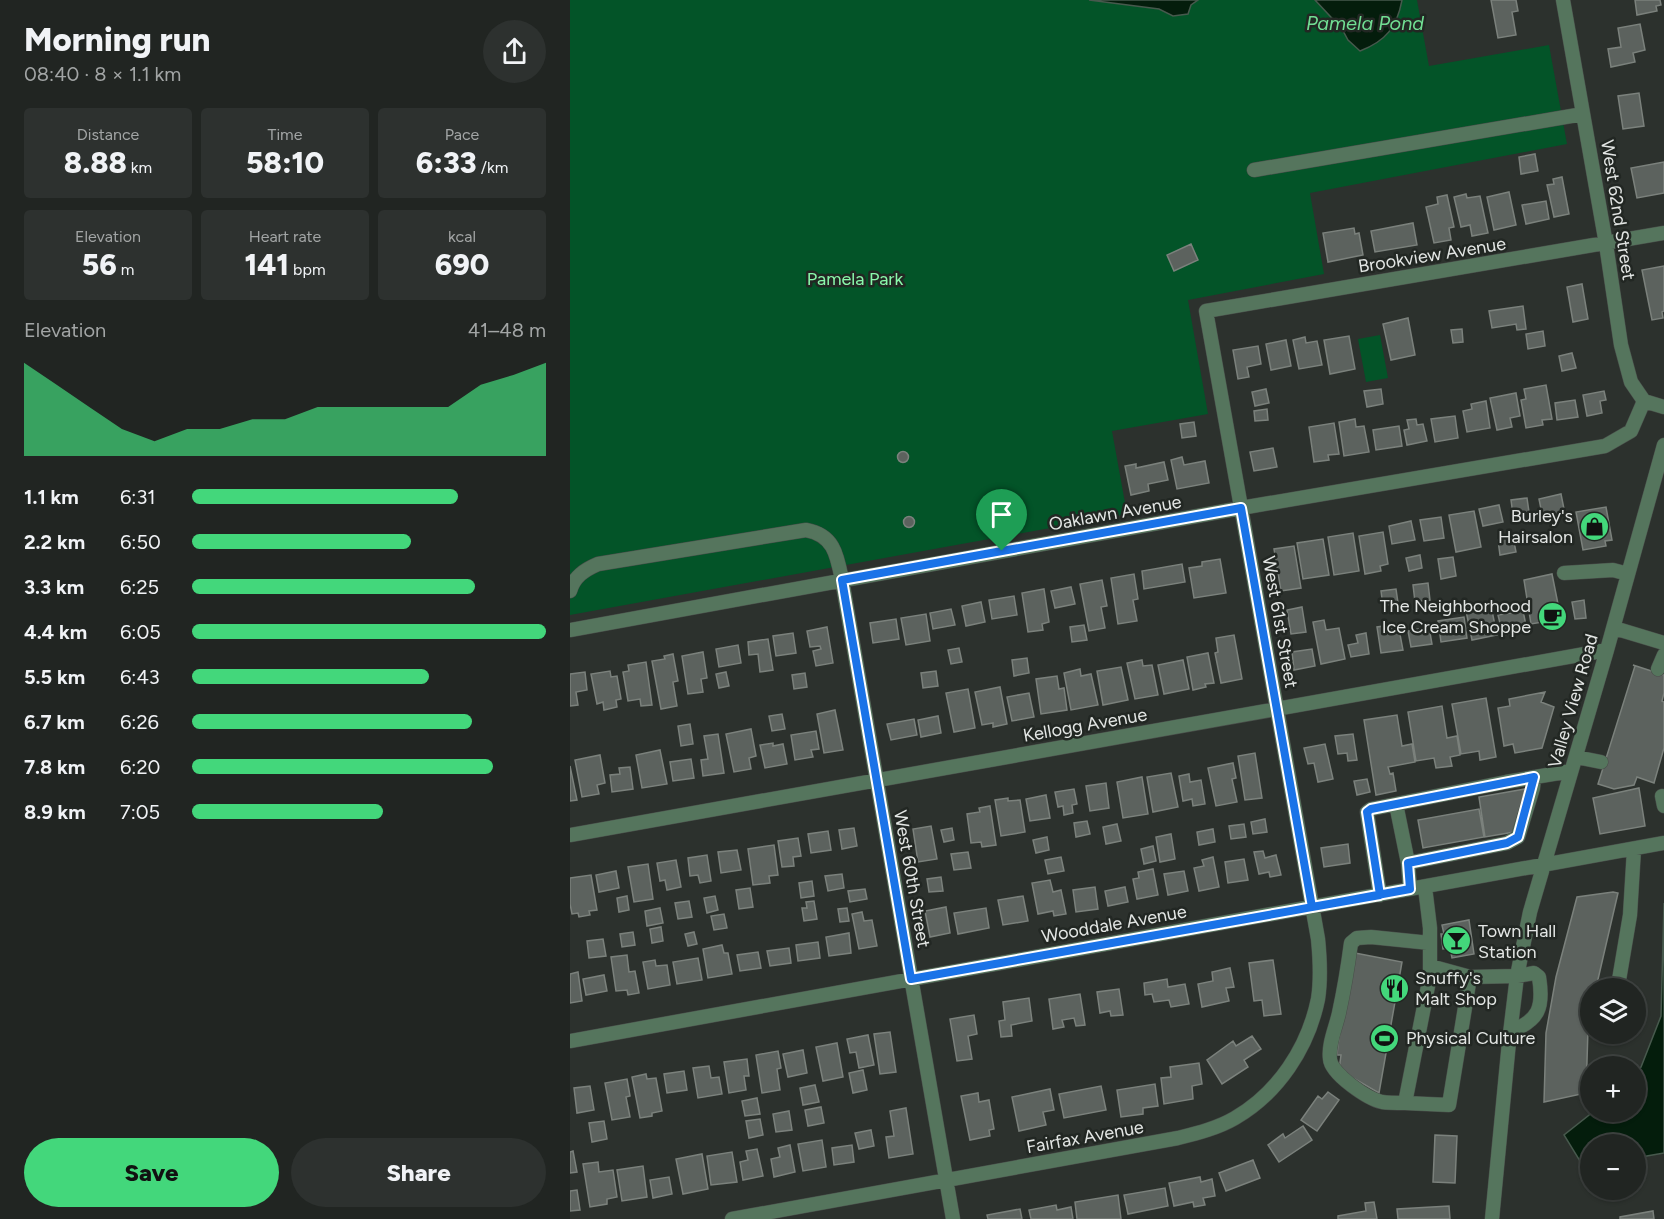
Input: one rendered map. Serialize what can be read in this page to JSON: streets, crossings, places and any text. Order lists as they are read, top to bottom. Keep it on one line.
{"streets":{"street":["West 62nd Street","Brookview Avenue","Oaklawn Avenue","West 61st Street","Valley View Road","Kellogg Avenue","West 60th Street","Wooddale Avenue","Fairfax Avenue"]},"crossings":[["West 62nd Street","Brookview Avenue"],["West 62nd Street","Oaklawn Avenue"],["Brookview Avenue","West 61st Street"],["Oaklawn Avenue","West 61st Street"],["Oaklawn Avenue","West 60th Street"],["West 61st Street","Kellogg Avenue"],["West 61st Street","Wooddale Avenue"],["West 61st Street","Fairfax Avenue"],["Valley View Road","Kellogg Avenue"],["Valley View Road","Wooddale Avenue"],["Kellogg Avenue","West 60th Street"],["West 60th Street","Wooddale Avenue"],["West 60th Street","Fairfax Avenue"]],"water":["Pamela Pond"],"parks":["Pamela Park"],"places":{"shop":["Burley's Hairsalon"],"cafe":["The Neighborhood Ice Cream Shoppe"],"bar":["Town Hall Station"],"restaurant":["Snuffy's Malt Shop"],"sports":["Physical Culture"]},"page":{"heading":["Morning run","08:40 · 8 × 1.1 km"],"stats":[["Distance","8.88 km"],["Time","58:10"],["Pace","6:33 /km"],["Elevation","56 m"],["Heart rate","141 bpm"],["kcal","690"]],"chart":["Elevation","41–48 m"],"list":[{"name":"1.1 km","note":"6:31"},{"name":"2.2 km","note":"6:50"},{"name":"3.3 km","note":"6:25"},{"name":"4.4 km","note":"6:05"},{"name":"5.5 km","note":"6:43"},{"name":"6.7 km","note":"6:26"},{"name":"7.8 km","note":"6:20"},{"name":"8.9 km","note":"7:05"}],"map_buttons":["+","−"],"buttons":["Save","Share"]}}
